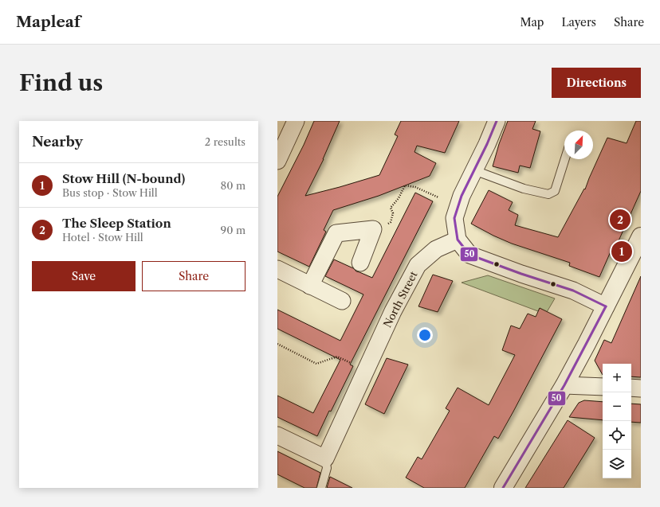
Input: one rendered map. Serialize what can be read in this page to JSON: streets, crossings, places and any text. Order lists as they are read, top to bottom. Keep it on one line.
{"streets":{"street":["North Street"]},"lines":["transit line 50"],"north":"top right","page":{"header":"Mapleaf","nav":["Map","Layers","Share"],"buttons":["Directions",["Save","Share"]],"title":"Find us","heading":["Nearby","2 results"],"list":[{"mark":"1","name":"Stow Hill (N-bound)","note":"Bus stop · Stow Hill","value":"80 m"},{"mark":"2","name":"The Sleep Station","note":"Hotel · Stow Hill","value":"90 m"}],"pins":["2","1"],"map_buttons":["+","−"]}}
